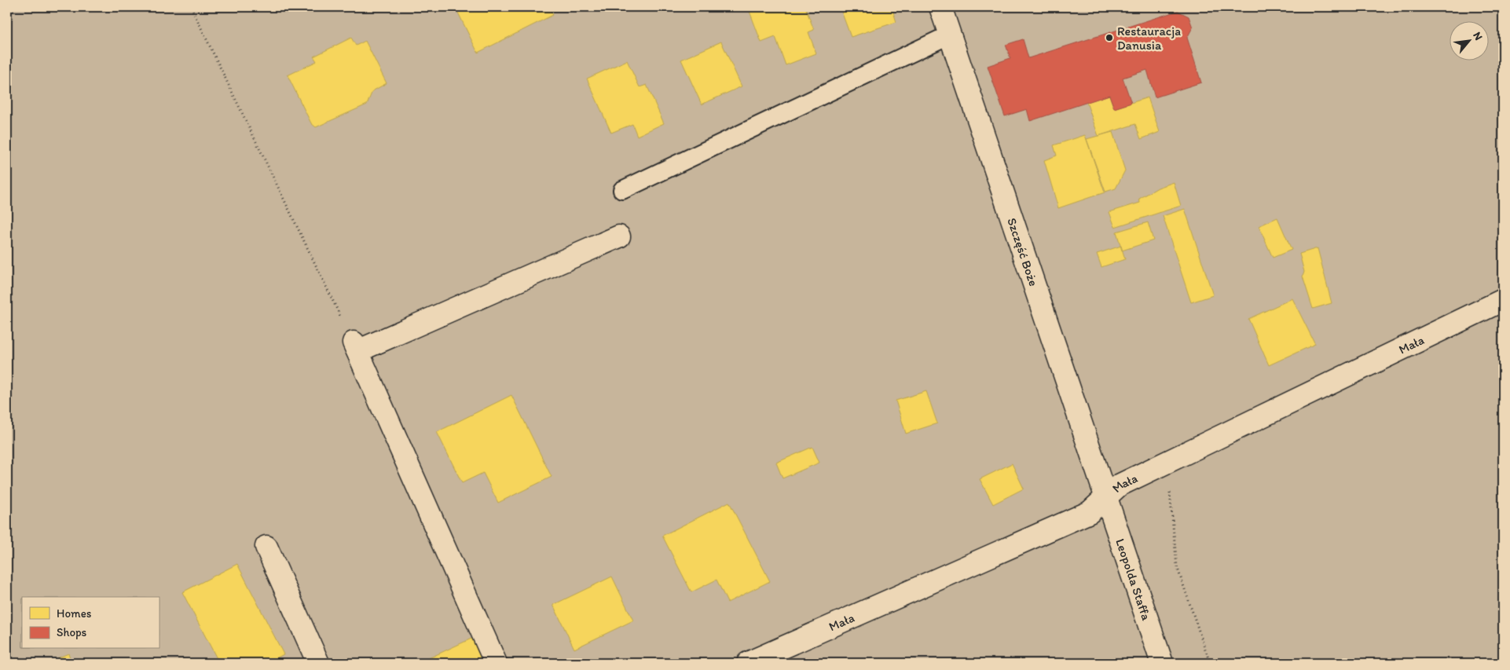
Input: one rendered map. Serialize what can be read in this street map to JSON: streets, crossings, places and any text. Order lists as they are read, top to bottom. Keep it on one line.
{"streets":{"street":["Szczęść Boże","Mała","Leopolda Staffa"]},"crossings":[["Szczęść Boże","Mała"],["Szczęść Boże","Leopolda Staffa"],["Mała","Leopolda Staffa"]],"places":["Restauracja Danusia"],"legend":["Homes","Shops"],"north":"top right"}
